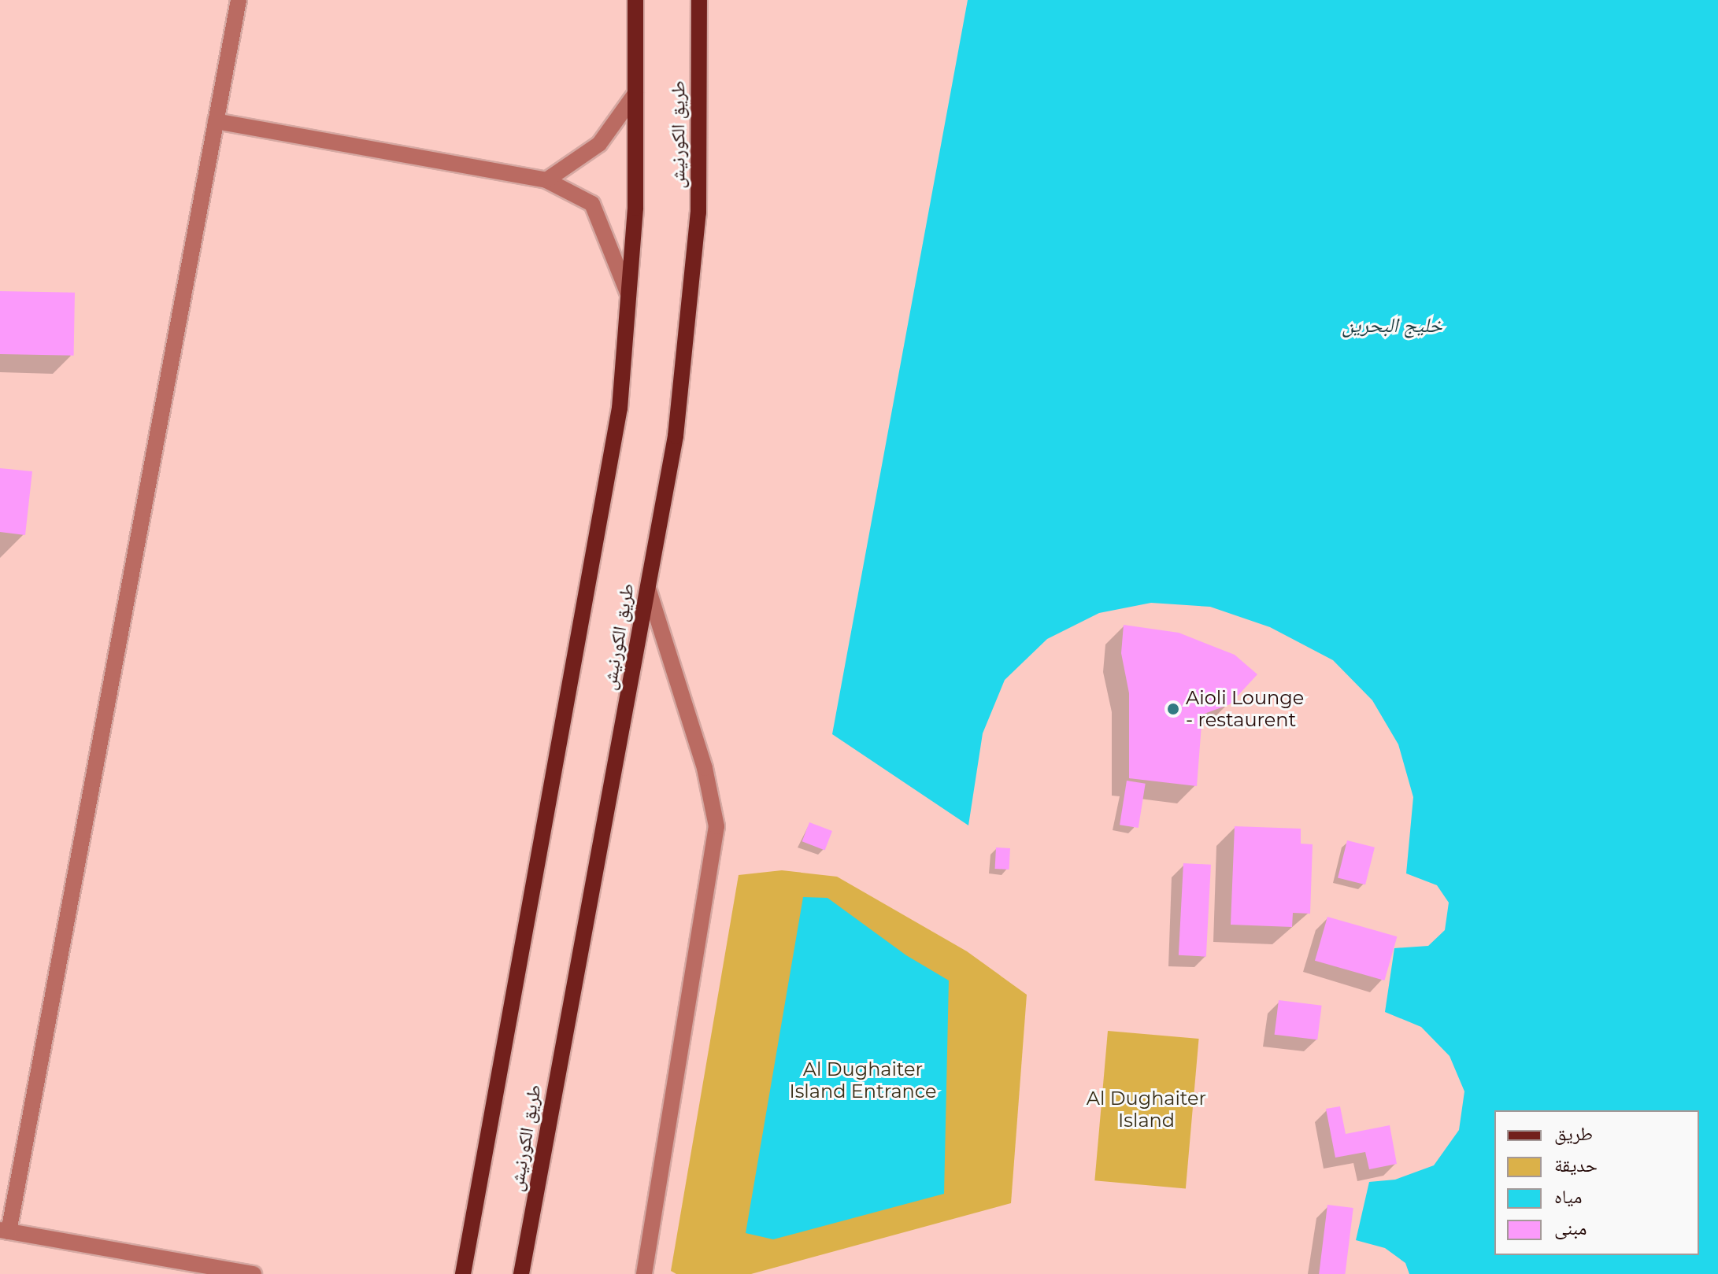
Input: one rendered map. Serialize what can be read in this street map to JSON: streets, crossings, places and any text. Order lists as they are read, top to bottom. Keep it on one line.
{"streets":{"main road":["طريق الكورنيش"]},"water":["خليج البحرين"],"parks":["Al Dughaiter Island Entrance","Al Dughaiter Island"],"places":["Aioli Lounge - restaurent"],"legend":["طريق","حديقة","مياه","مبنى"]}
